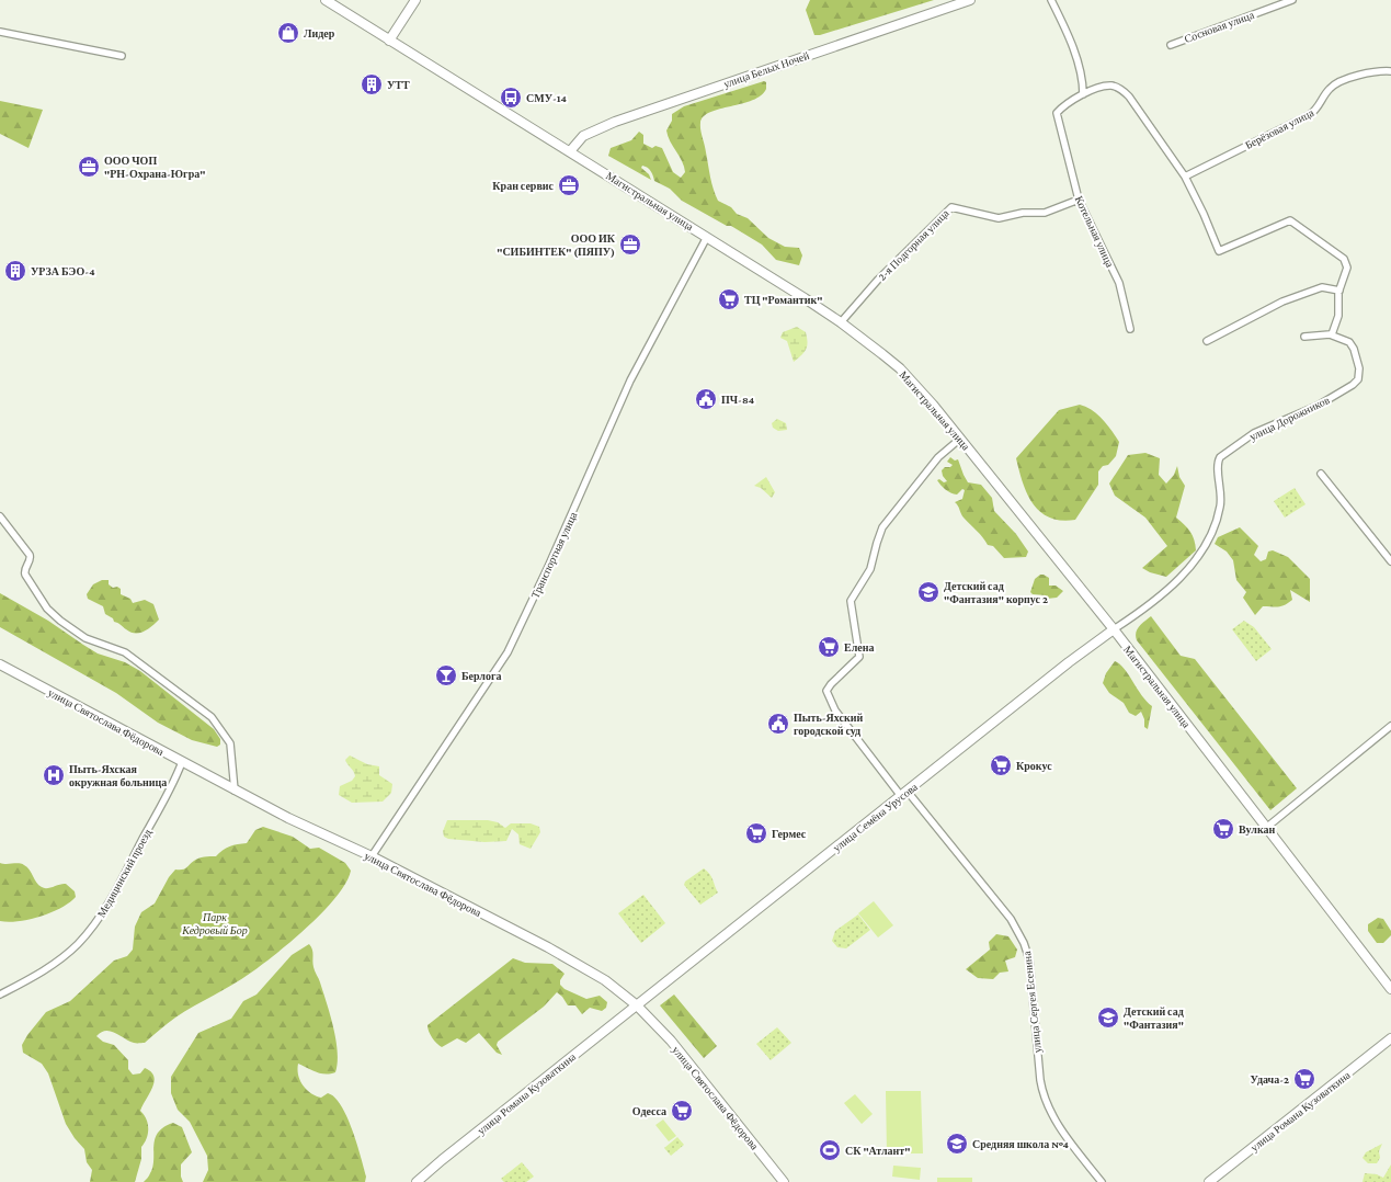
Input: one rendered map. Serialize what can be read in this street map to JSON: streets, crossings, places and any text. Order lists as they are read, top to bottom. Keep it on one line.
{"streets":{"street":["Сосновая улица","улица Белых Ночей","Берёзовая улица","Магистральная улица","Котельная улица","2-я Подгорная улица","улица Дорожников","Транспортная улица","улица Святослава Фёдорова","улица Семёна Урусова","Медицинский проезд","улица Сергея Есенина","улица Романа Кузоваткина"]},"crossings":[["улица Белых Ночей","Магистральная улица"],["Берёзовая улица","Котельная улица"],["Магистральная улица","2-я Подгорная улица"],["Магистральная улица","улица Дорожников"],["Магистральная улица","Транспортная улица"],["Магистральная улица","улица Семёна Урусова"],["Магистральная улица","улица Сергея Есенина"],["Котельная улица","2-я Подгорная улица"],["улица Дорожников","улица Семёна Урусова"],["Транспортная улица","улица Святослава Фёдорова"],["улица Святослава Фёдорова","улица Семёна Урусова"],["улица Святослава Фёдорова","Медицинский проезд"],["улица Святослава Фёдорова","улица Романа Кузоваткина"],["улица Семёна Урусова","улица Сергея Есенина"],["улица Семёна Урусова","улица Романа Кузоваткина"]],"parks":["Парк Кедровый Бор"],"places":{"shop":["Лидер"],"building":["УТТ","УРЗА БЭО-4"],"bus stop":["СМУ-14"],"office":["ООО ЧОП \"РН-Охрана-Югра\"","Кран сервис","ООО ИК \"СИБИНТЕК\" (ПЯПУ)"],"supermarket":["ТЦ \"Романтик\"","Елена","Крокус","Вулкан","Гермес","Удача-2","Одесса"],"public building":["ПЧ-84","Пыть-Яхский городской суд"],"school or university":["Детский сад \"Фантазия\" корпус 2","Детский сад \"Фантазия\"","Средняя школа №4"],"bar":["Берлога"],"hospital":["Пыть-Яхская окружная больница"],"sports":["СК \"Атлант\""]}}
